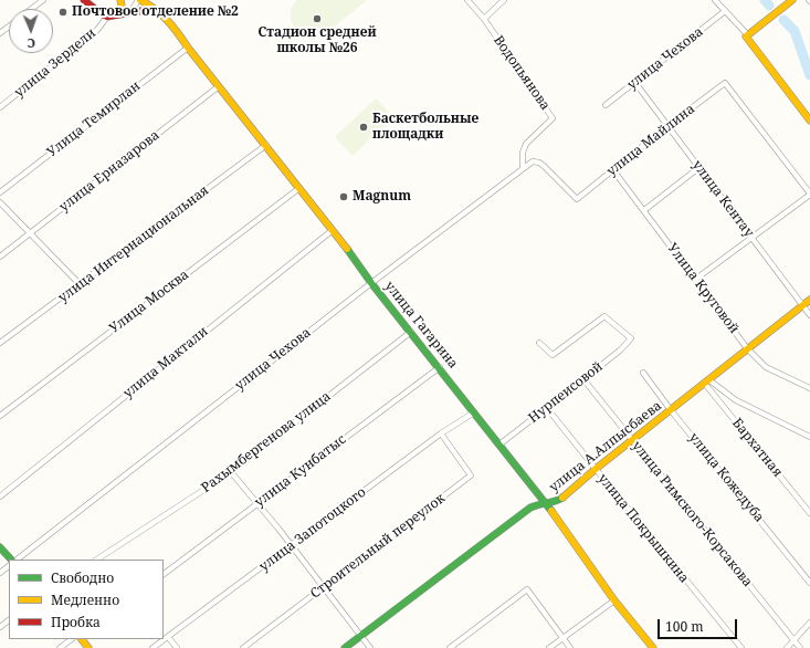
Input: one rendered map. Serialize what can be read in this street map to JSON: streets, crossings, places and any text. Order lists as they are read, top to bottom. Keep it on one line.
{"streets":{"main road":["улица Гагарина","улица А.Алпысбаева"],"street":["улица Чехова","улица Зердели","Водопьянова","Улица Темирлан","улица Майлина","улица Ерназарова","улица Кентау","улица Интернациональная","Улица Круговой","Улица Москва","улица Мактали","Нурпеисовой","Рахымбергенова улица","Бархатная","улица Кунбатыс","улица Кожедуба","улица Римского-Корсакова","улица Покрышкина","улица Запотоцкого","Строительный переулок"]},"crossings":[["улица Чехова","Водопьянова"],["улица Чехова","улица Майлина"],["улица Чехова","улица Кентау"],["улица Чехова","улица Гагарина"],["Улица Темирлан","улица Гагарина"],["улица Майлина","улица Кентау"],["улица Майлина","Улица Круговой"],["улица Ерназарова","улица Гагарина"],["улица Кентау","улица А.Алпысбаева"],["улица Интернациональная","улица Гагарина"],["Улица Круговой","улица А.Алпысбаева"],["Улица Москва","улица Гагарина"],["улица Гагарина","улица Мактали"],["улица Гагарина","Нурпеисовой"],["улица Гагарина","Рахымбергенова улица"],["улица Гагарина","улица А.Алпысбаева"],["улица Гагарина","улица Кунбатыс"],["улица Гагарина","улица Запотоцкого"],["Нурпеисовой","улица Римского-Корсакова"],["Нурпеисовой","улица Покрышкина"],["улица А.Алпысбаева","Бархатная"],["улица А.Алпысбаева","улица Кожедуба"],["улица А.Алпысбаева","улица Римского-Корсакова"],["улица А.Алпысбаева","улица Покрышкина"],["улица Запотоцкого","Строительный переулок"]],"places":["Почтовое отделение №2","Стадион средней школы №26","Баскетбольные площадки","Magnum"],"legend":["Свободно","Медленно","Пробка"],"scale_bar":"100 m","north":"bottom"}
